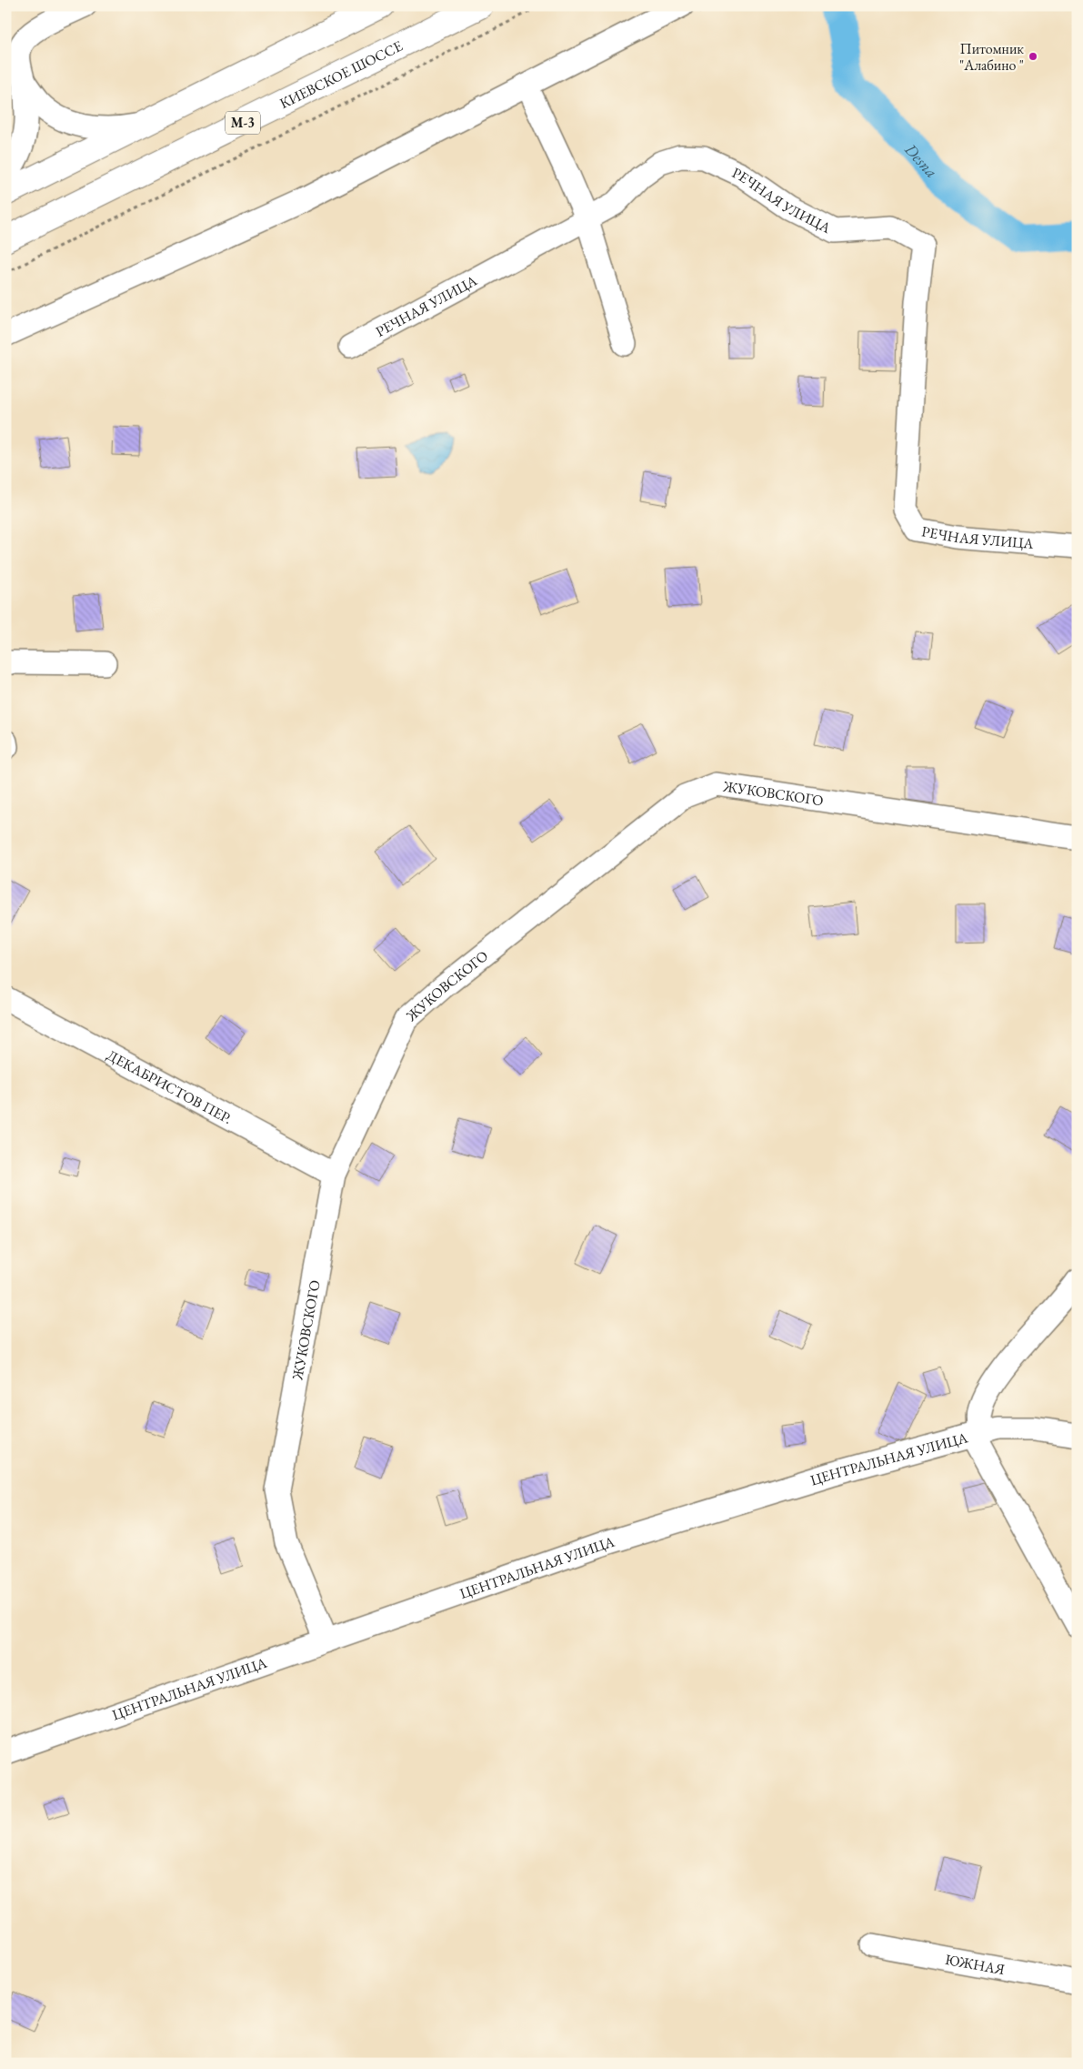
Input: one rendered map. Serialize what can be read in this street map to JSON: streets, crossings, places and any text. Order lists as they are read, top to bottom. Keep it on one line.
{"streets":{"highway":["КИЕВСКОЕ ШОССЕ","М-3"],"street":["РЕЧНАЯ УЛИЦА","ЖУКОВСКОГО","ДЕКАБРИСТОВ ПЕР.","ЦЕНТРАЛЬНАЯ УЛИЦА","ЮЖНАЯ"]},"crossings":[["ЖУКОВСКОГО","ДЕКАБРИСТОВ ПЕР."],["ЖУКОВСКОГО","ЦЕНТРАЛЬНАЯ УЛИЦА"]],"water":["Desna"],"places":["Питомник \"Алабино \""]}
